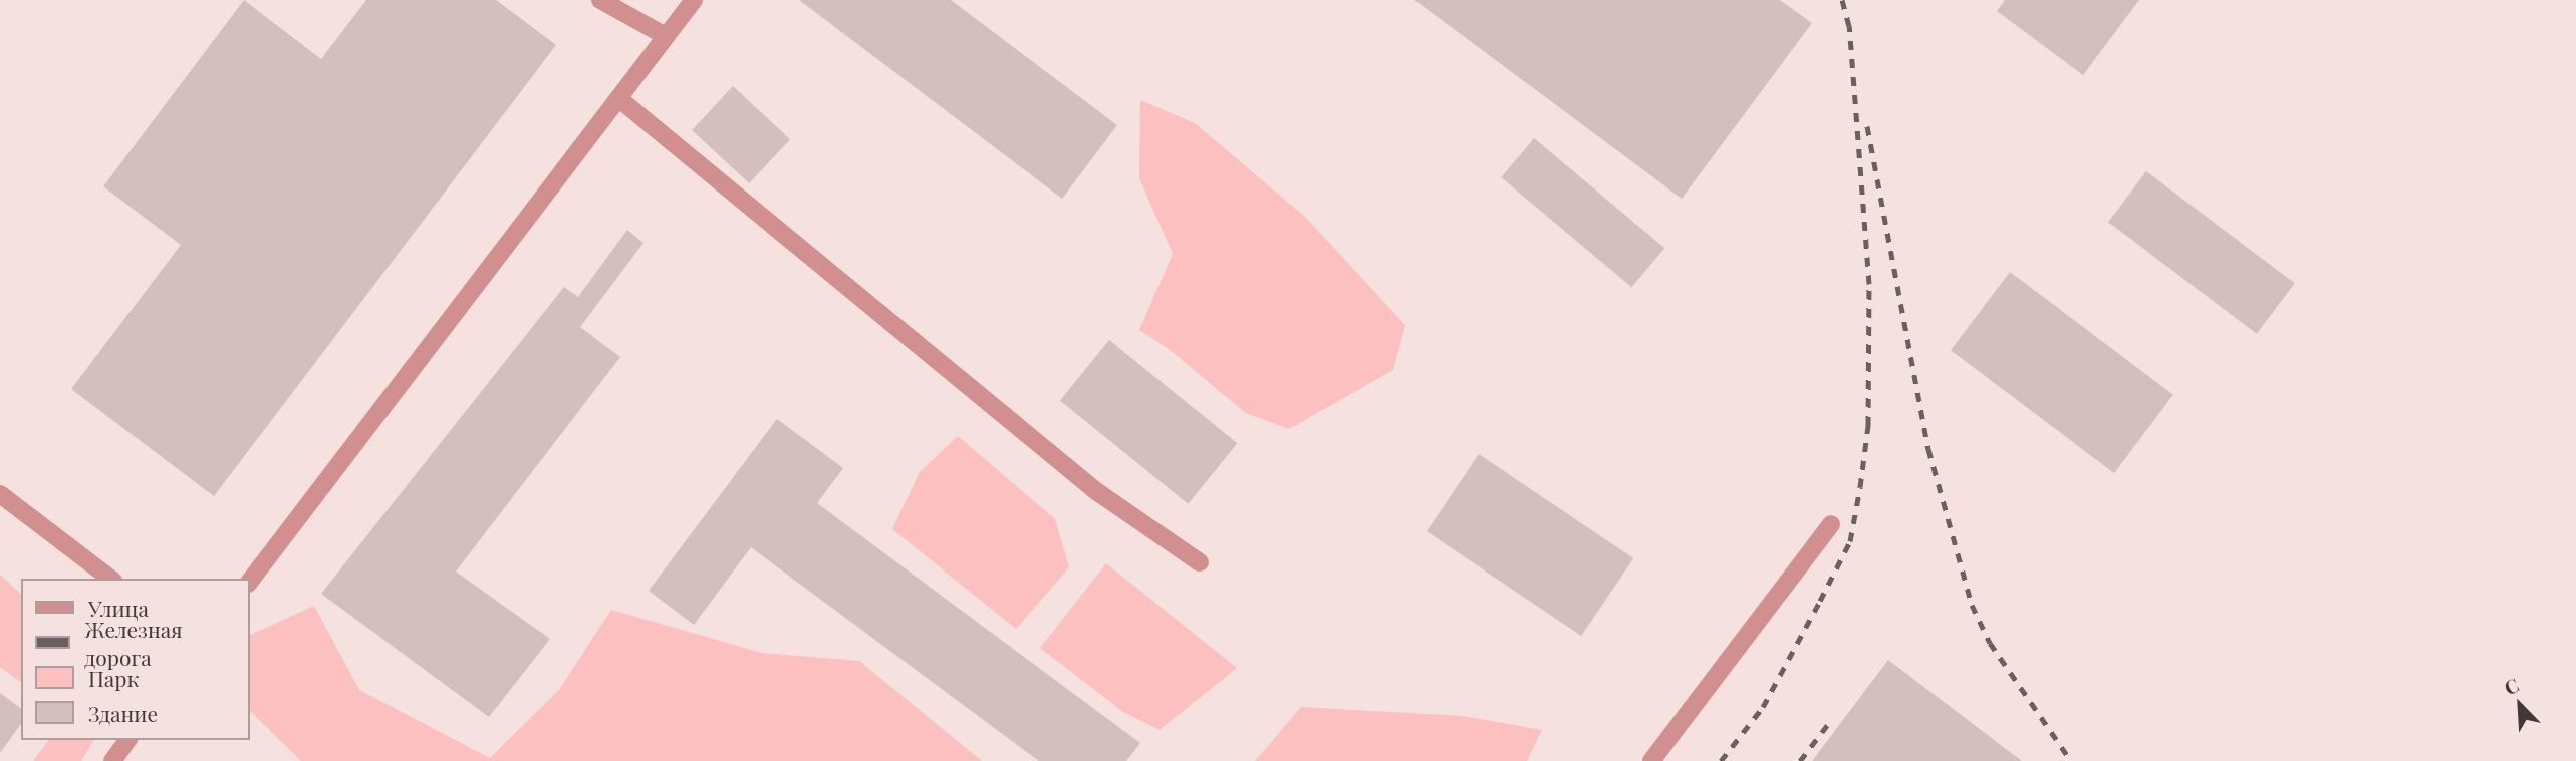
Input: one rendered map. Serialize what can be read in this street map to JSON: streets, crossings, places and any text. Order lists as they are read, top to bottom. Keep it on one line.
{"legend":["Улица","Железная дорога","Парк","Здание"],"north":"top left"}
